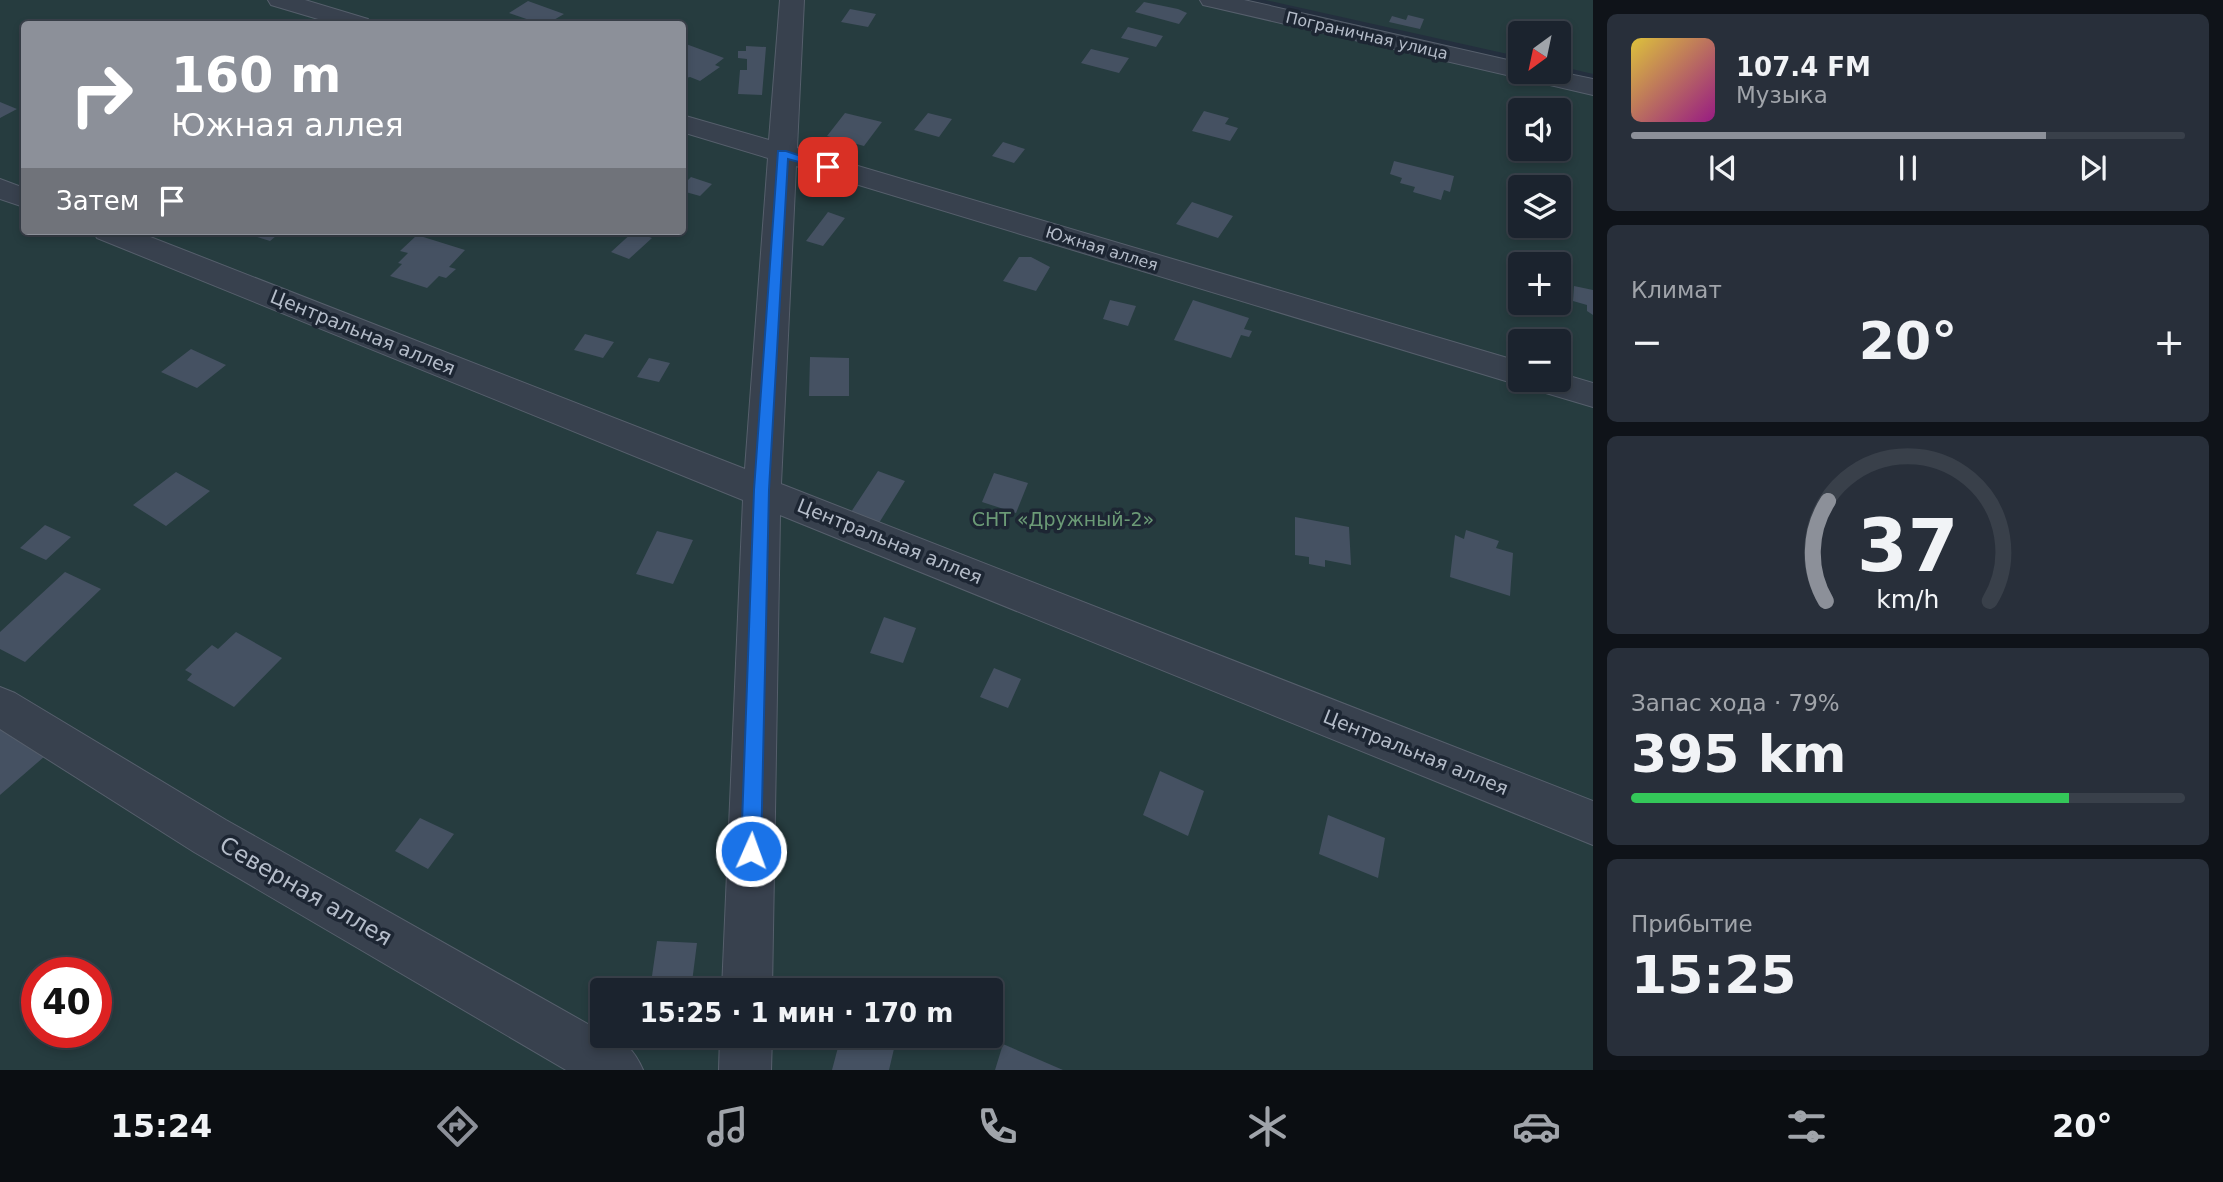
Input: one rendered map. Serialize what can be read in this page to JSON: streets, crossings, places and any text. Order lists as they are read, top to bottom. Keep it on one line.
{"streets":{"street":["Пограничная улица","Южная аллея","Центральная аллея","Северная аллея"]},"parks":["СНТ «Дружный-2»"],"north":"bottom left","page":{"map_buttons":["+","−"],"turn":["160 m","Южная аллея"],"song":["107.4 FM","Музыка"],"then":"Затем","tile":["Климат",["Запас хода · 79%","395 km"],["Прибытие","15:25"]],"heat":["−","20°","+"],"limit":"40","trip":"15:25 · 1 мин · 170 m","tabs":["15:24","20°"],"gauge":["37","km/h"]}}
